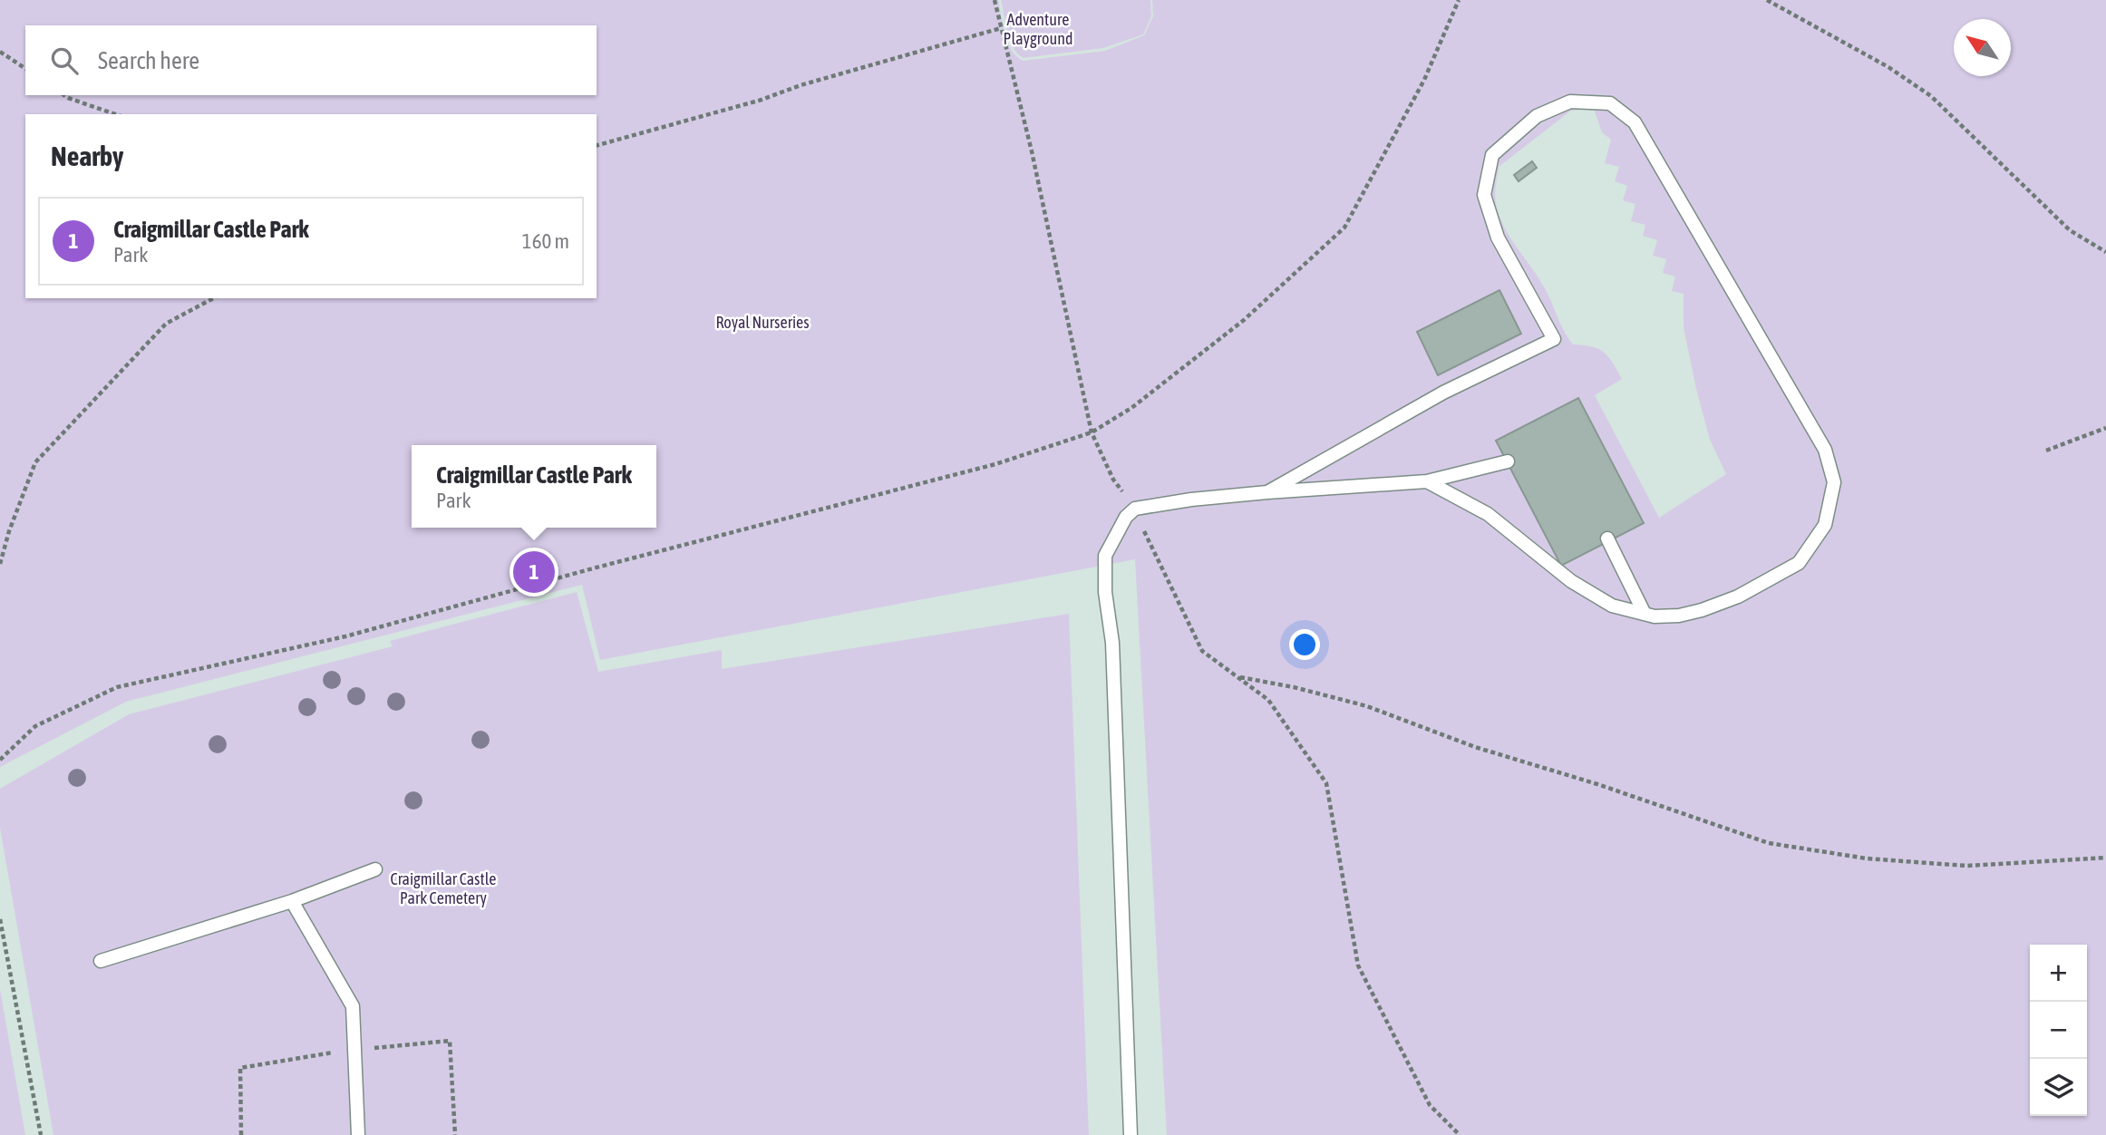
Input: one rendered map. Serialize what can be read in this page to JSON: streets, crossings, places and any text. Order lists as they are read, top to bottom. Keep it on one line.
{"parks":["Adventure Playground","Royal Nurseries","Craigmillar Castle Park Cemetery"],"north":"top left","page":{"search":"Search here","heading":"Nearby","list":[{"mark":"1","name":"Craigmillar Castle Park","note":"Park","value":"160 m"}],"popup":["Craigmillar Castle Park","Park"],"pins":"1","map_buttons":["+","−"]}}
